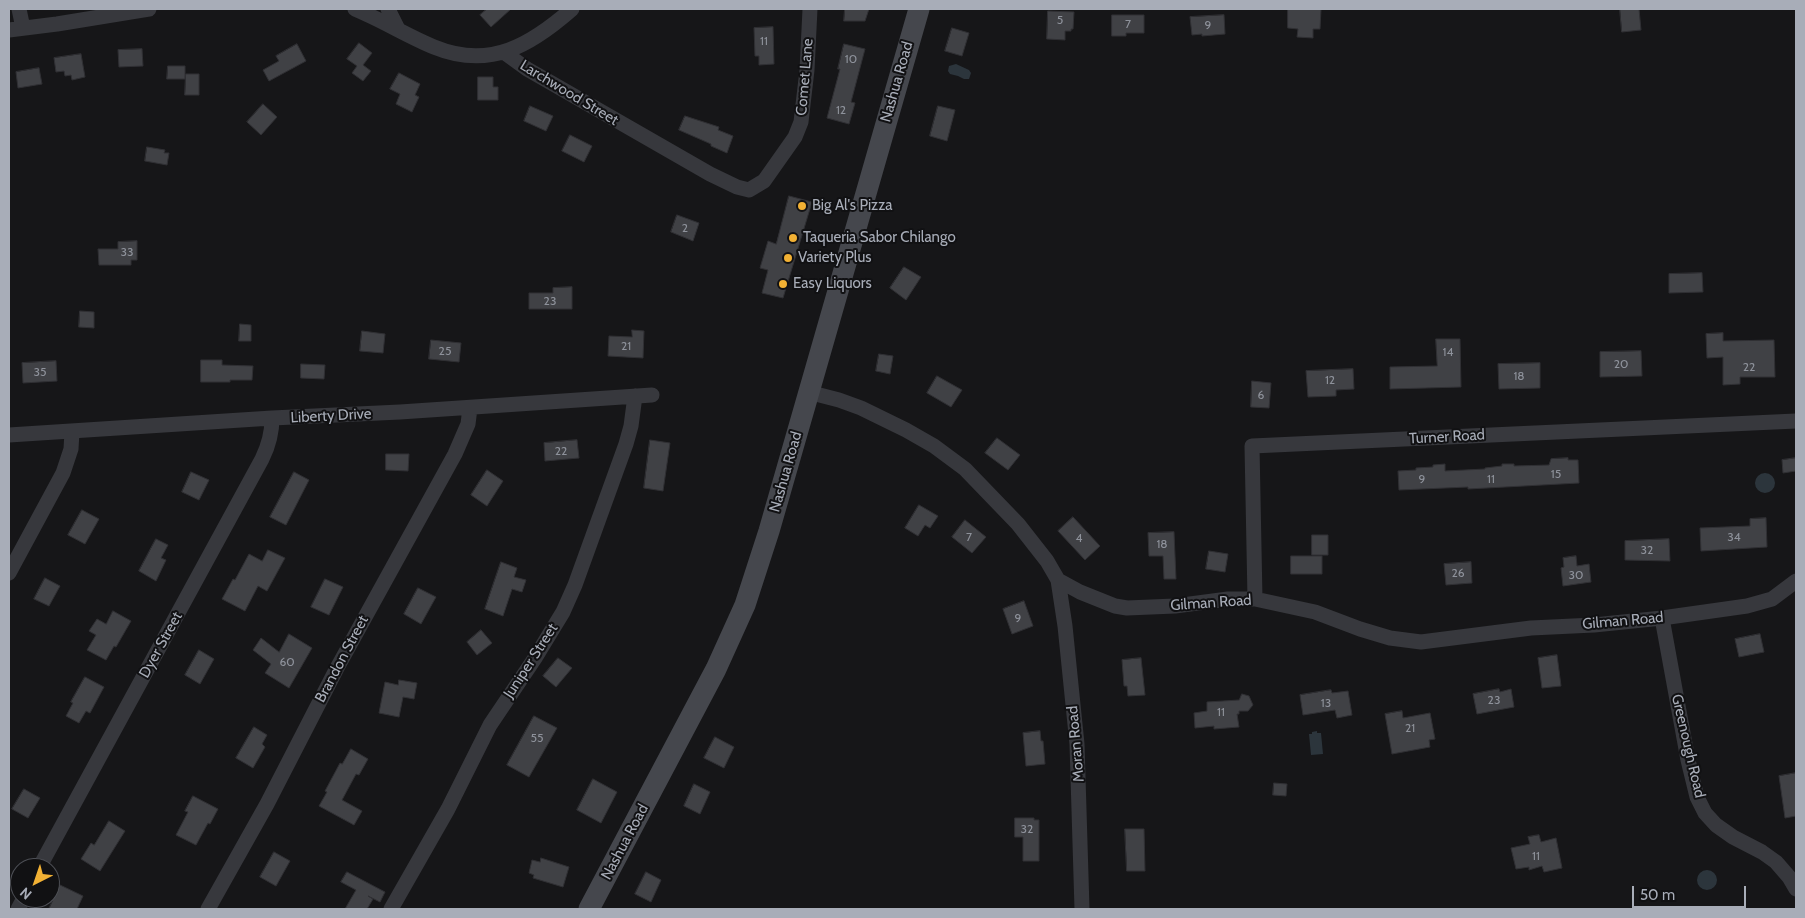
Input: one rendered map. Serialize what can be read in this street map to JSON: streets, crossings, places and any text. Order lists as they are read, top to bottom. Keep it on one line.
{"streets":{"main road":["Nashua Road"],"street":["Comet Lane","Larchwood Street","Liberty Drive","Turner Road","Gilman Road","Dyer Street","Brandon Street","Juniper Street","Moran Road","Greenough Road"]},"crossings":[["Comet Lane","Larchwood Street"],["Liberty Drive","Dyer Street"],["Liberty Drive","Brandon Street"],["Liberty Drive","Juniper Street"],["Turner Road","Gilman Road"],["Gilman Road","Moran Road"],["Gilman Road","Greenough Road"]],"places":["Big Al's Pizza","Taqueria Sabor Chilango","Variety Plus","Easy Liquors"],"house_numbers":["5","7","9","11","10","12","2","33","23","21","25","14","20","22","35","18","12","6","22","15","9","11","7","34","4","18","32","26","30","9","60","23","13","11","21","55","32","11"],"scale_bar":"50 m","north":"bottom left"}
